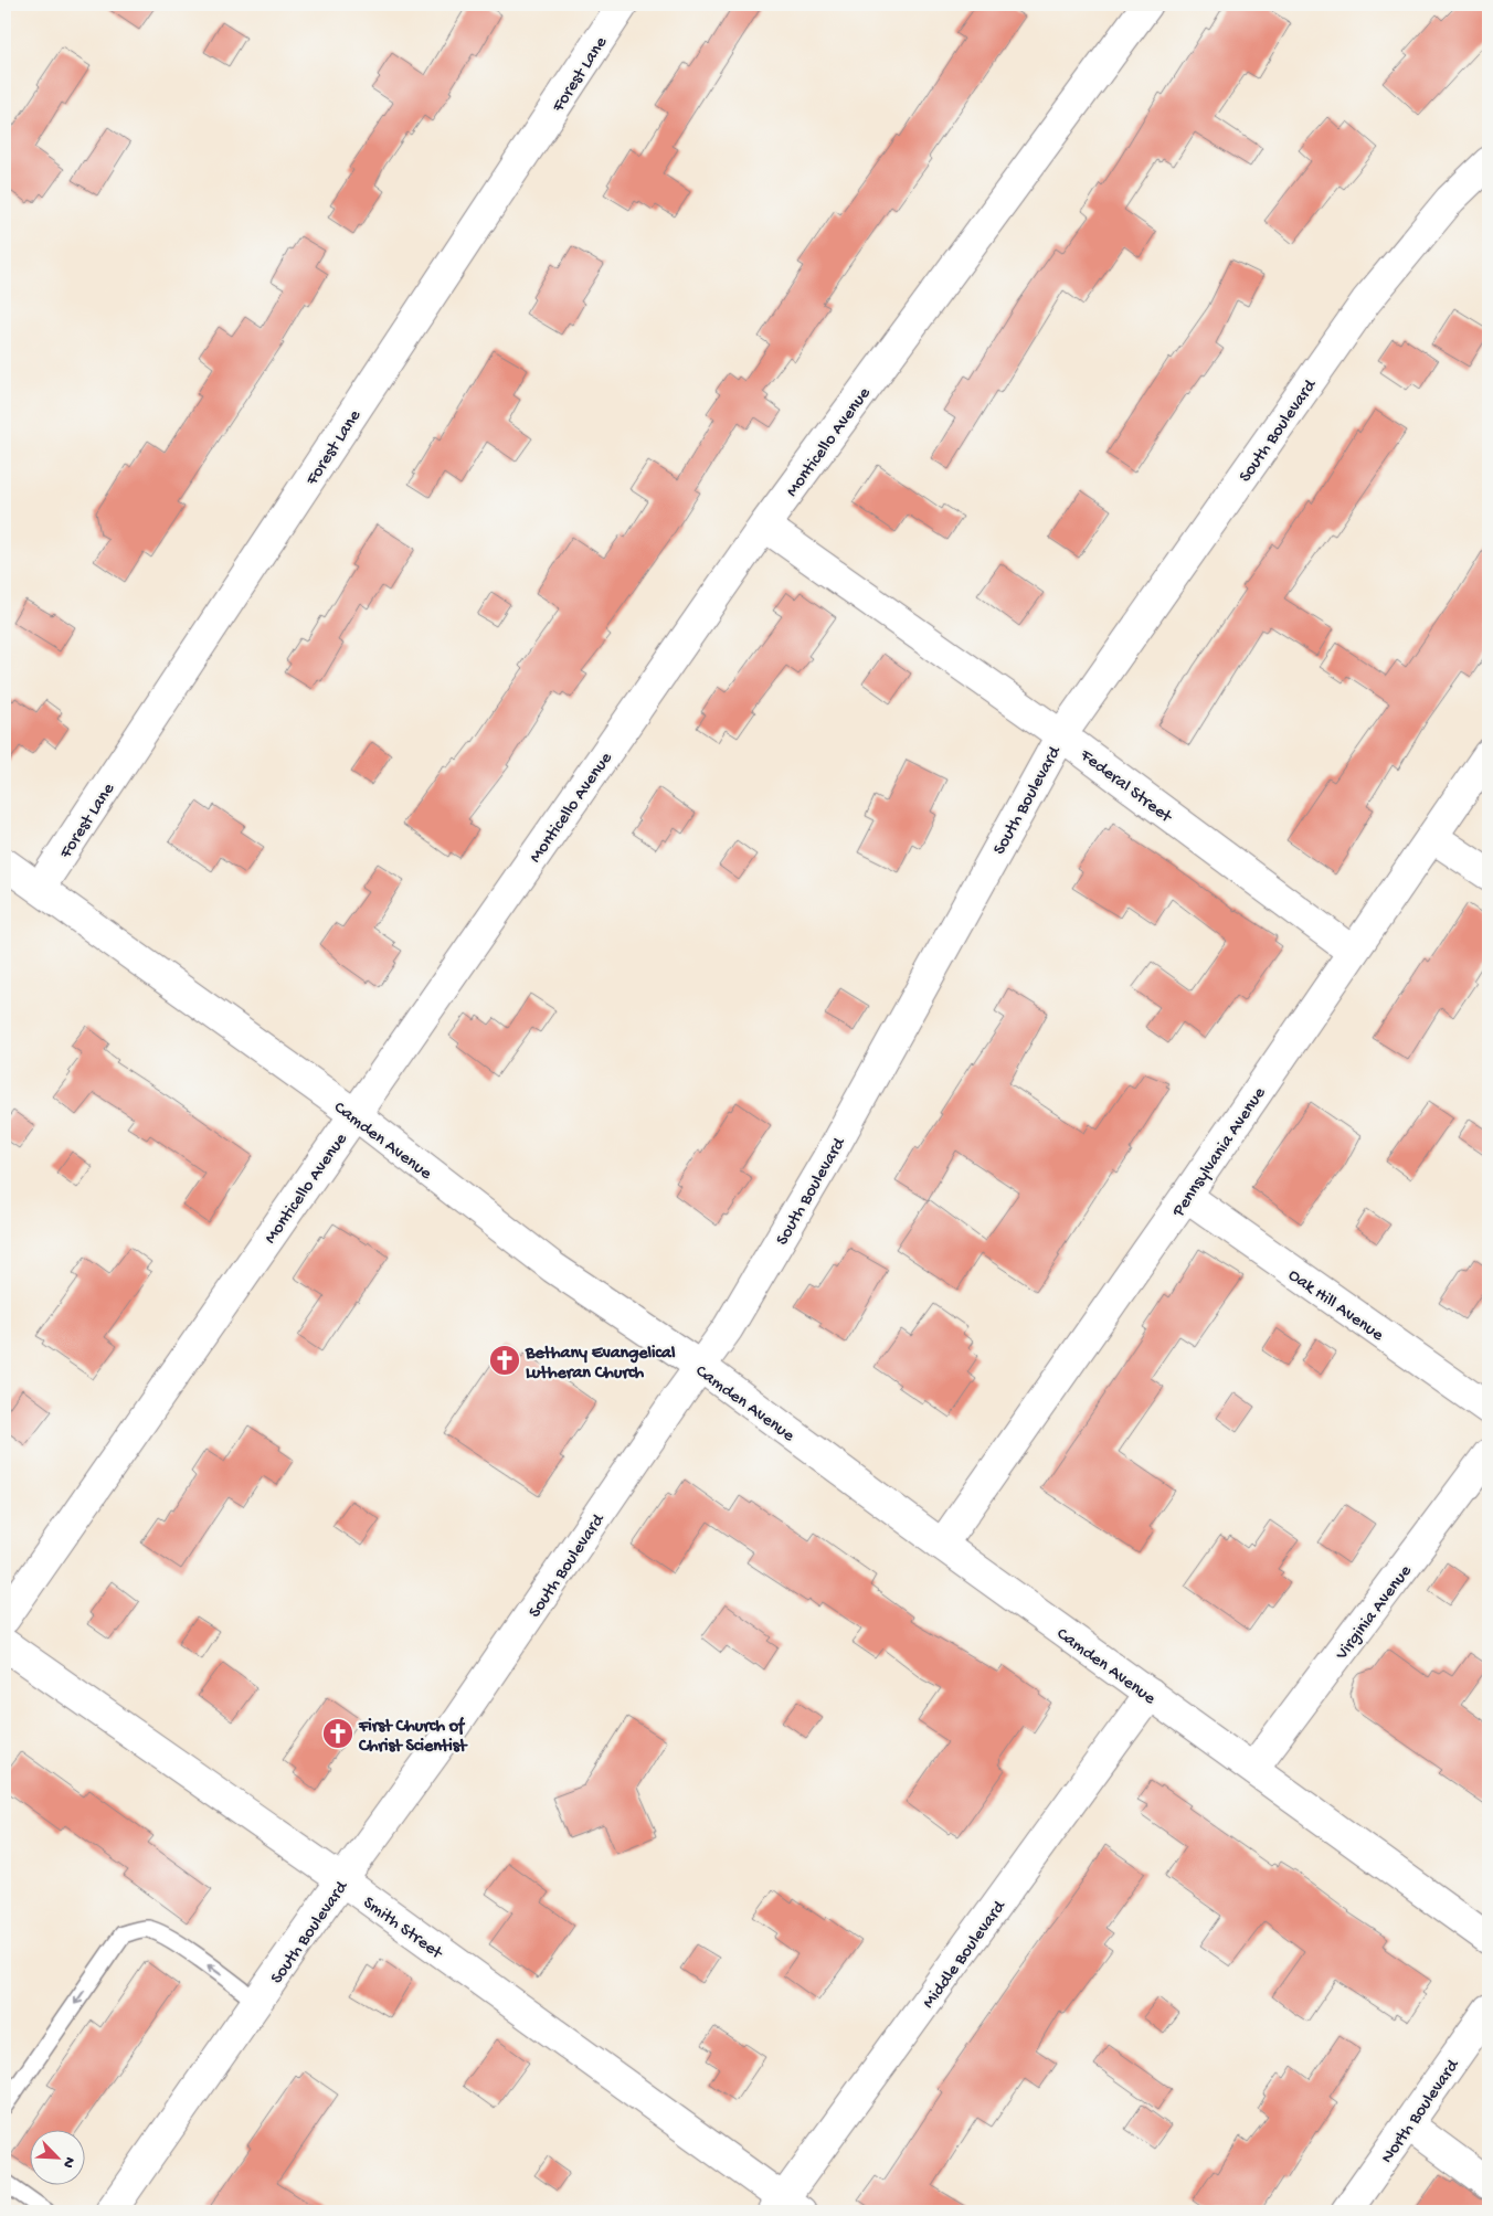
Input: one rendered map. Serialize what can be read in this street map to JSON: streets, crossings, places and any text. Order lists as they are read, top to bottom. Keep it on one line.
{"streets":{"street":["Forest Lane","South Boulevard","Monticello Avenue","Federal Street","Camden Avenue","Pennsylvania Avenue","Oak Hill Avenue","Virginia Avenue","Smith Street","Middle Boulevard","North Boulevard"]},"crossings":[["Forest Lane","Camden Avenue"],["South Boulevard","Federal Street"],["South Boulevard","Camden Avenue"],["South Boulevard","Smith Street"],["Monticello Avenue","Federal Street"],["Monticello Avenue","Camden Avenue"],["Federal Street","Pennsylvania Avenue"],["Camden Avenue","Pennsylvania Avenue"],["Camden Avenue","Virginia Avenue"],["Camden Avenue","Middle Boulevard"],["Pennsylvania Avenue","Oak Hill Avenue"],["Smith Street","Middle Boulevard"]],"places":{"church":["Bethany Evangelical Lutheran Church","First Church of Christ Scientist"]},"north":"bottom right"}
